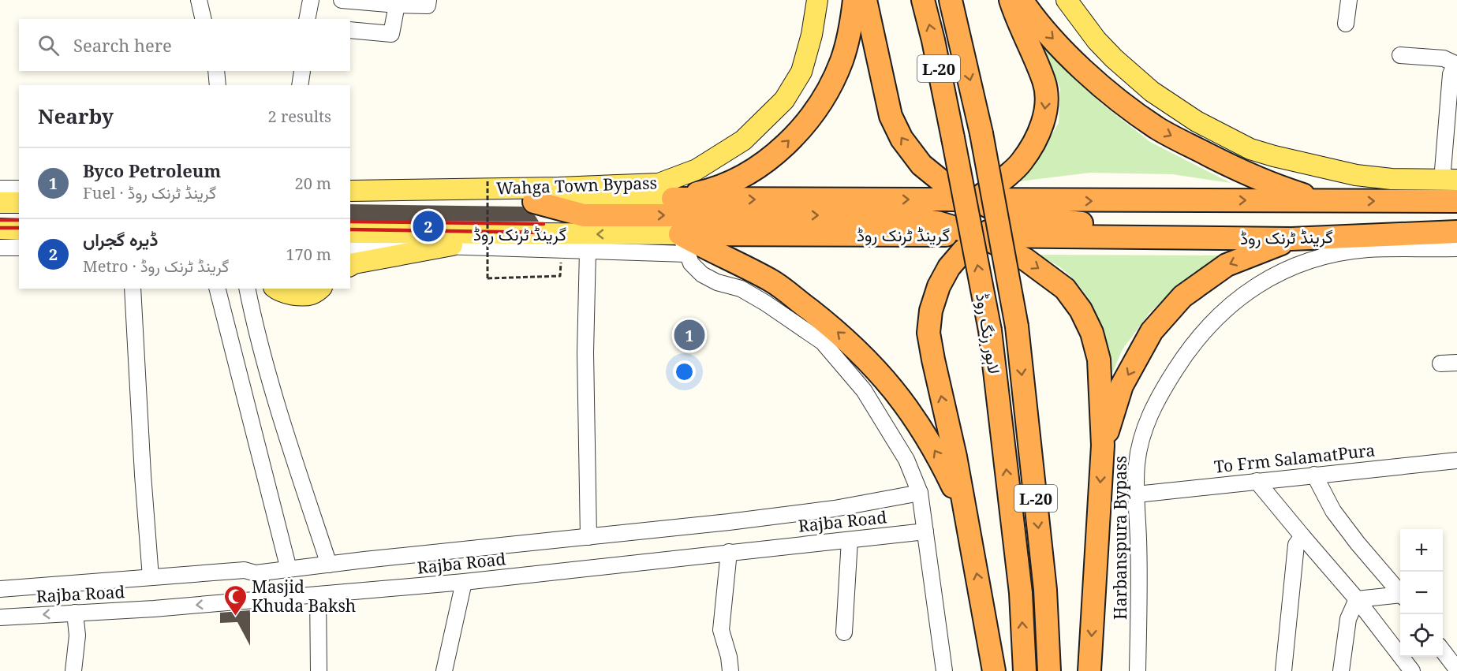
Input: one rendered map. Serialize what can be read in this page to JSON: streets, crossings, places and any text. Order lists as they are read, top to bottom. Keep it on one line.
{"streets":{"highway":["L-20","گرینڈ ٹرنک روڈ","لاہور رنگ روڈ"],"main road":["Wahga Town Bypass"],"street":["To Frm SalamatPura","Rajba Road","Harbanspura Bypass"]},"crossings":[["Wahga Town Bypass","گرینڈ ٹرنک روڈ"],["To Frm SalamatPura","Harbanspura Bypass"]],"places":{"mosque":["Masjid Khuda Baksh"]},"page":{"search":"Search here","heading":["Nearby","2 results"],"list":[{"mark":"1","name":"Byco Petroleum","note":"Fuel · گرینڈ ٹرنک روڈ","value":"20 m"},{"mark":"2","name":"ڈیرہ گجراں","note":"Metro · گرینڈ ٹرنک روڈ","value":"170 m"}],"pins":["2","1"],"map_buttons":["+","−"]}}
